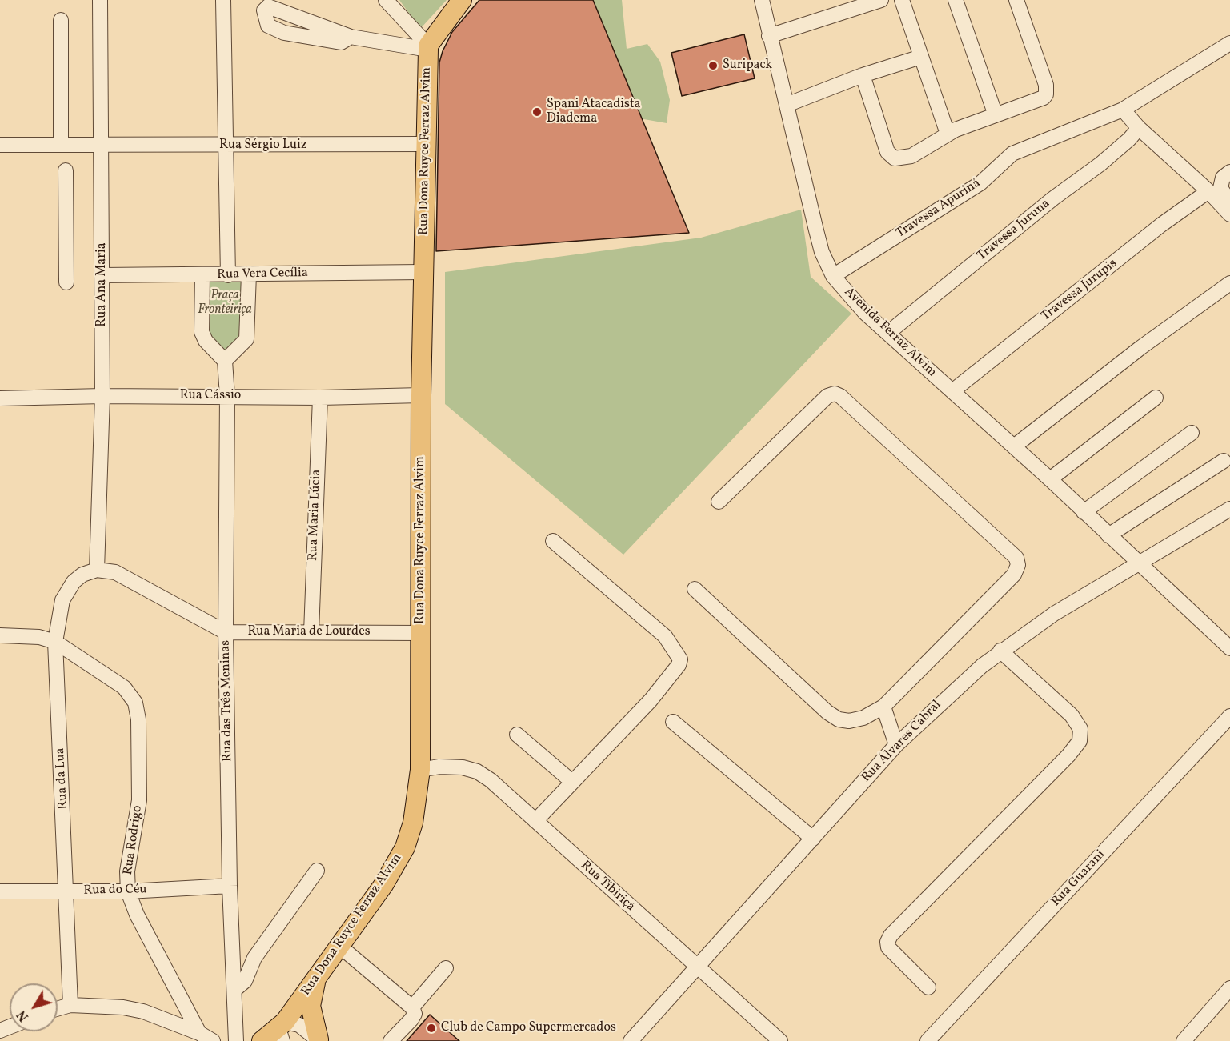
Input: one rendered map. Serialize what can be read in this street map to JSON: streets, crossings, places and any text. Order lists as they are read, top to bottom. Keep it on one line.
{"streets":{"main road":["Rua Dona Ruyce Ferraz Alvim"],"street":["Rua Sérgio Luiz","Travessa Apuriná","Travessa Juruna","Rua Vera Cecília","Rua Ana Maria","Travessa Jurupis","Avenida Ferraz Alvim","Rua Cássio","Rua Maria Lúcia","Rua Maria de Lourdes","Rua das Três Meninas","Rua Álvares Cabral","Rua da Lua","Rua Rodrigo","Rua Guarani","Rua Tibiriçá","Rua do Céu"]},"crossings":[["Rua Sérgio Luiz","Rua Dona Ruyce Ferraz Alvim"],["Rua Sérgio Luiz","Rua Ana Maria"],["Rua Dona Ruyce Ferraz Alvim","Rua Vera Cecília"],["Rua Dona Ruyce Ferraz Alvim","Rua Cássio"],["Rua Dona Ruyce Ferraz Alvim","Rua Maria de Lourdes"],["Rua Dona Ruyce Ferraz Alvim","Rua Tibiriçá"],["Travessa Apuriná","Avenida Ferraz Alvim"],["Travessa Juruna","Avenida Ferraz Alvim"],["Rua Vera Cecília","Rua Ana Maria"],["Rua Ana Maria","Rua Cássio"],["Rua Ana Maria","Rua Maria de Lourdes"],["Rua Ana Maria","Rua da Lua"],["Travessa Jurupis","Avenida Ferraz Alvim"],["Avenida Ferraz Alvim","Rua Álvares Cabral"],["Rua Cássio","Rua Maria Lúcia"],["Rua Cássio","Rua das Três Meninas"],["Rua Maria Lúcia","Rua Maria de Lourdes"],["Rua Maria de Lourdes","Rua das Três Meninas"],["Rua Maria de Lourdes","Rua da Lua"],["Rua das Três Meninas","Rua do Céu"],["Rua Álvares Cabral","Rua Tibiriçá"],["Rua da Lua","Rua Rodrigo"],["Rua da Lua","Rua do Céu"],["Rua Rodrigo","Rua do Céu"]],"parks":["Praça Fronteiriça"],"places":["Suripack","Spani Atacadista Diadema","Club de Campo Supermercados"],"north":"bottom left"}
